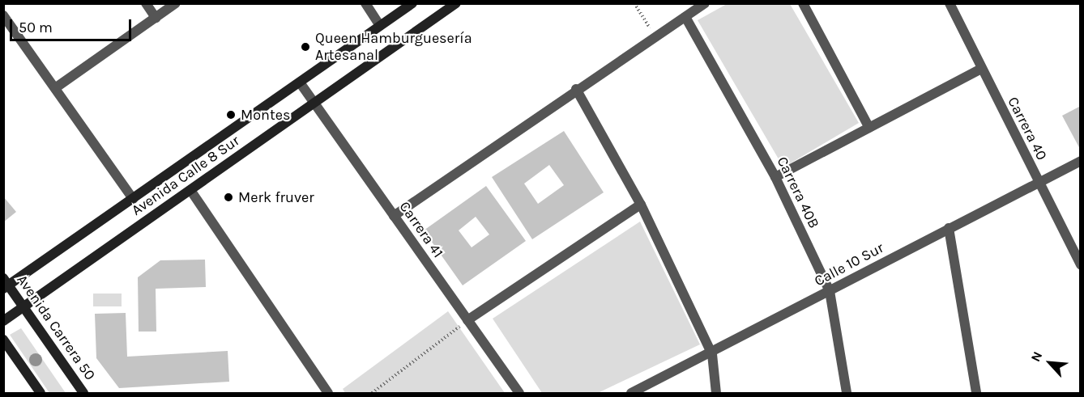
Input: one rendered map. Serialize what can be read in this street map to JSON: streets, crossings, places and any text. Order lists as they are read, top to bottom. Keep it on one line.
{"streets":{"main road":["Avenida Calle 8 Sur","Avenida Carrera 50"],"street":["Carrera 40","Carrera 40B","Carrera 41","Calle 10 Sur"]},"crossings":[["Carrera 40","Calle 10 Sur"],["Avenida Calle 8 Sur","Carrera 41"],["Avenida Calle 8 Sur","Avenida Carrera 50"],["Carrera 40B","Calle 10 Sur"]],"places":["Queen Hamburguesería Artesanal","Montes","Merk fruver"],"scale_bar":"50 m","north":"top left"}
